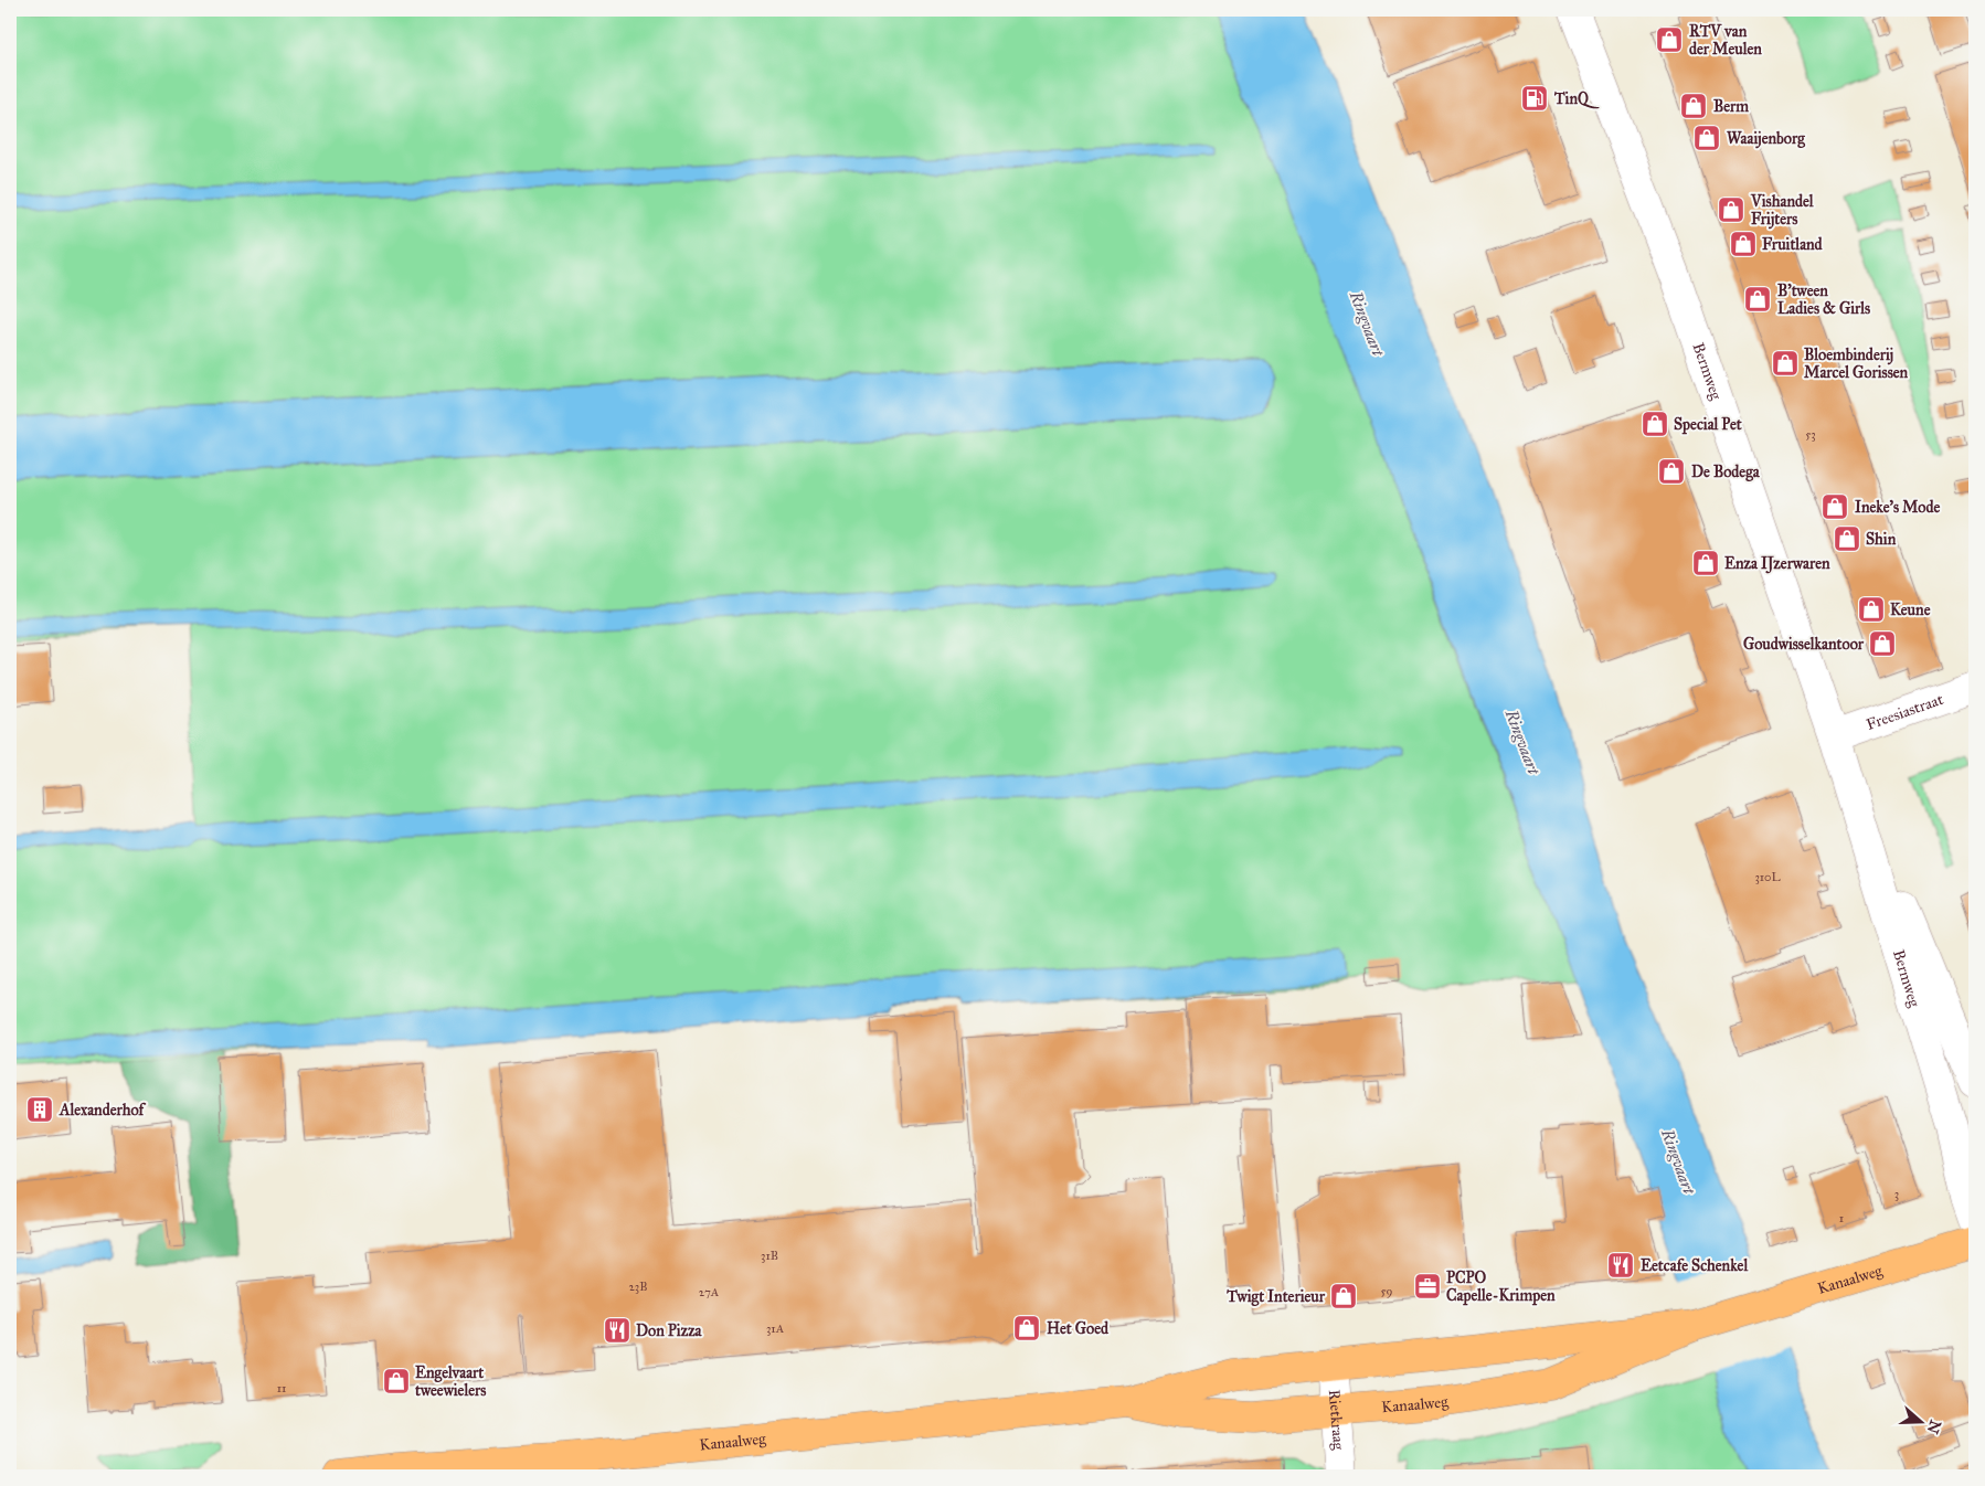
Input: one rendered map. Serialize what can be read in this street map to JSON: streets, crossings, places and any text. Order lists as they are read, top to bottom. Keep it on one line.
{"streets":{"main road":["Kanaalweg"],"street":["Bermweg","Freesiastraat","Rietkraag"]},"crossings":[["Bermweg","Freesiastraat"],["Kanaalweg","Rietkraag"]],"water":["Ringvaart"],"places":{"shop":["RTV van der Meulen","Berm","Waaijenborg","Vishandel Frijters","Fruitland","B'tween Ladies & Girls","Bloembinderij Marcel Gorissen","Special Pet","De Bodega","Ineke's Mode","Shin","Enza IJzerwaren","Keune","Goudwisselkantoor","Twigt Interieur","Het Goed","Engelvaart tweewielers"],"fuel station":["TinQ"],"building":["Alexanderhof"],"restaurant":["Eetcafe Schenkel","Don Pizza"],"office":["PCPO Capelle-Krimpen"]},"house_numbers":["53","310L","3","1","31B","23B","59","27A","31A","11"],"north":"right"}
